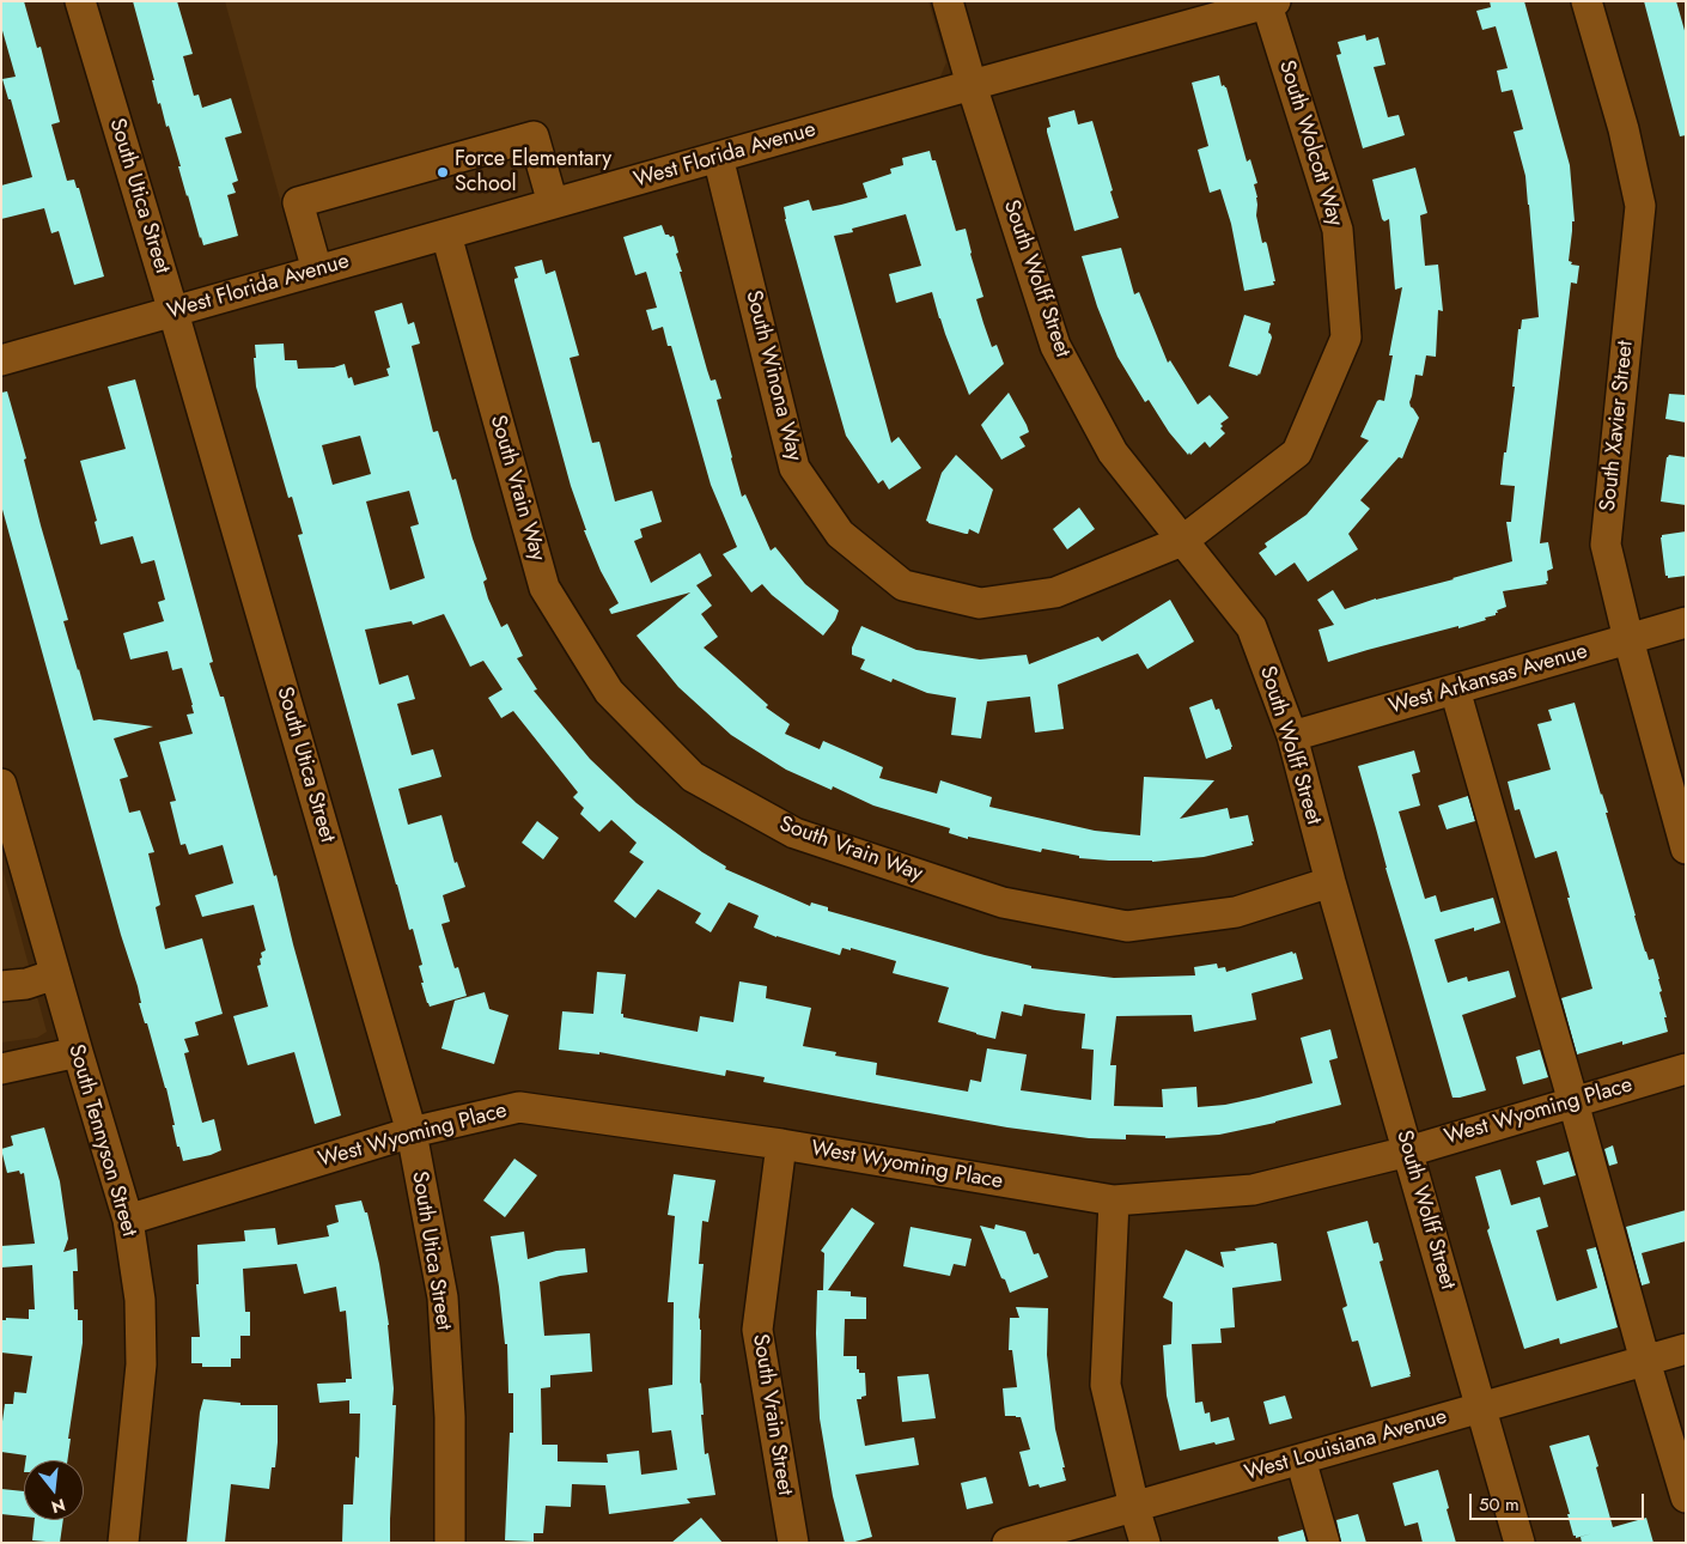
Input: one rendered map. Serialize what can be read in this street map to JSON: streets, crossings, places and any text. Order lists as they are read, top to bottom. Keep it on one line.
{"streets":{"street":["South Wolcott Way","West Florida Avenue","South Utica Street","South Wolff Street","South Winona Way","South Xavier Street","South Vrain Way","West Arkansas Avenue","West Wyoming Place","South Tennyson Street","South Vrain Street","West Louisiana Avenue"]},"crossings":[["South Wolcott Way","West Florida Avenue"],["South Wolcott Way","South Wolff Street"],["South Wolcott Way","South Winona Way"],["West Florida Avenue","South Utica Street"],["West Florida Avenue","South Wolff Street"],["West Florida Avenue","South Winona Way"],["West Florida Avenue","South Vrain Way"],["South Utica Street","West Wyoming Place"],["South Wolff Street","South Winona Way"],["South Wolff Street","South Vrain Way"],["South Wolff Street","West Arkansas Avenue"],["South Wolff Street","West Wyoming Place"],["South Wolff Street","West Louisiana Avenue"],["South Xavier Street","West Arkansas Avenue"],["West Wyoming Place","South Tennyson Street"],["West Wyoming Place","South Vrain Street"]],"places":["Force Elementary School"],"scale_bar":"50 m","north":"bottom"}
